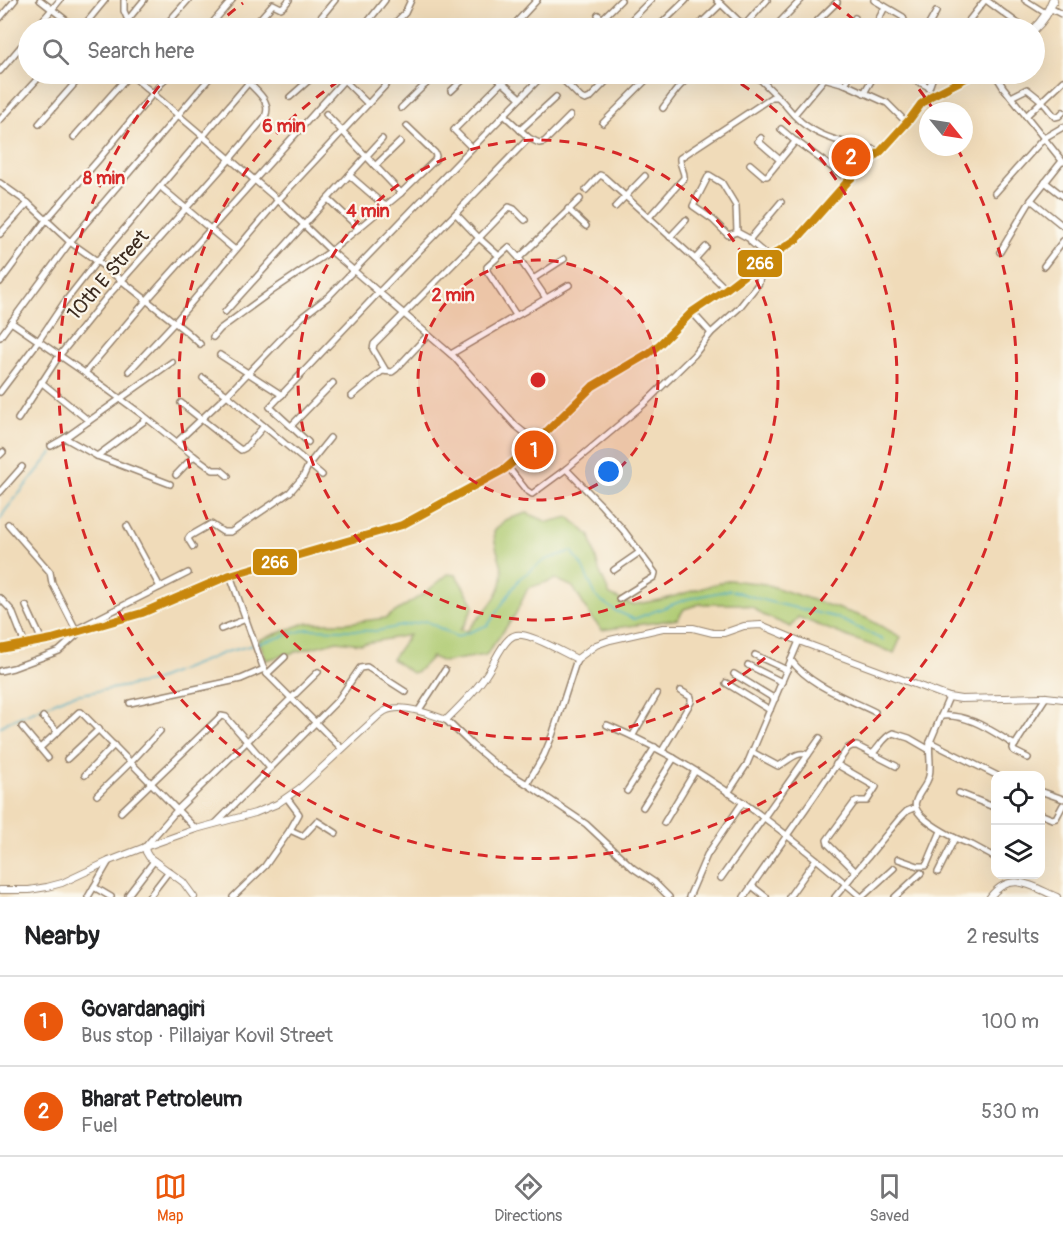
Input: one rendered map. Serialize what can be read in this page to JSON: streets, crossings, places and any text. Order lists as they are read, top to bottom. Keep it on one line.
{"streets":{"street":["10th E Street"]},"lines":["transit line 266"],"north":"bottom right","page":{"search":"Search here","pins":["2","1"],"heading":["Nearby","2 results"],"list":[{"mark":"1","name":"Govardanagiri","note":"Bus stop · Pillaiyar Kovil Street","value":"100 m"},{"mark":"2","name":"Bharat Petroleum","note":"Fuel","value":"530 m"}],"nav":["Map","Directions","Saved"]},"rings":["6 min","8 min","4 min","2 min"]}
